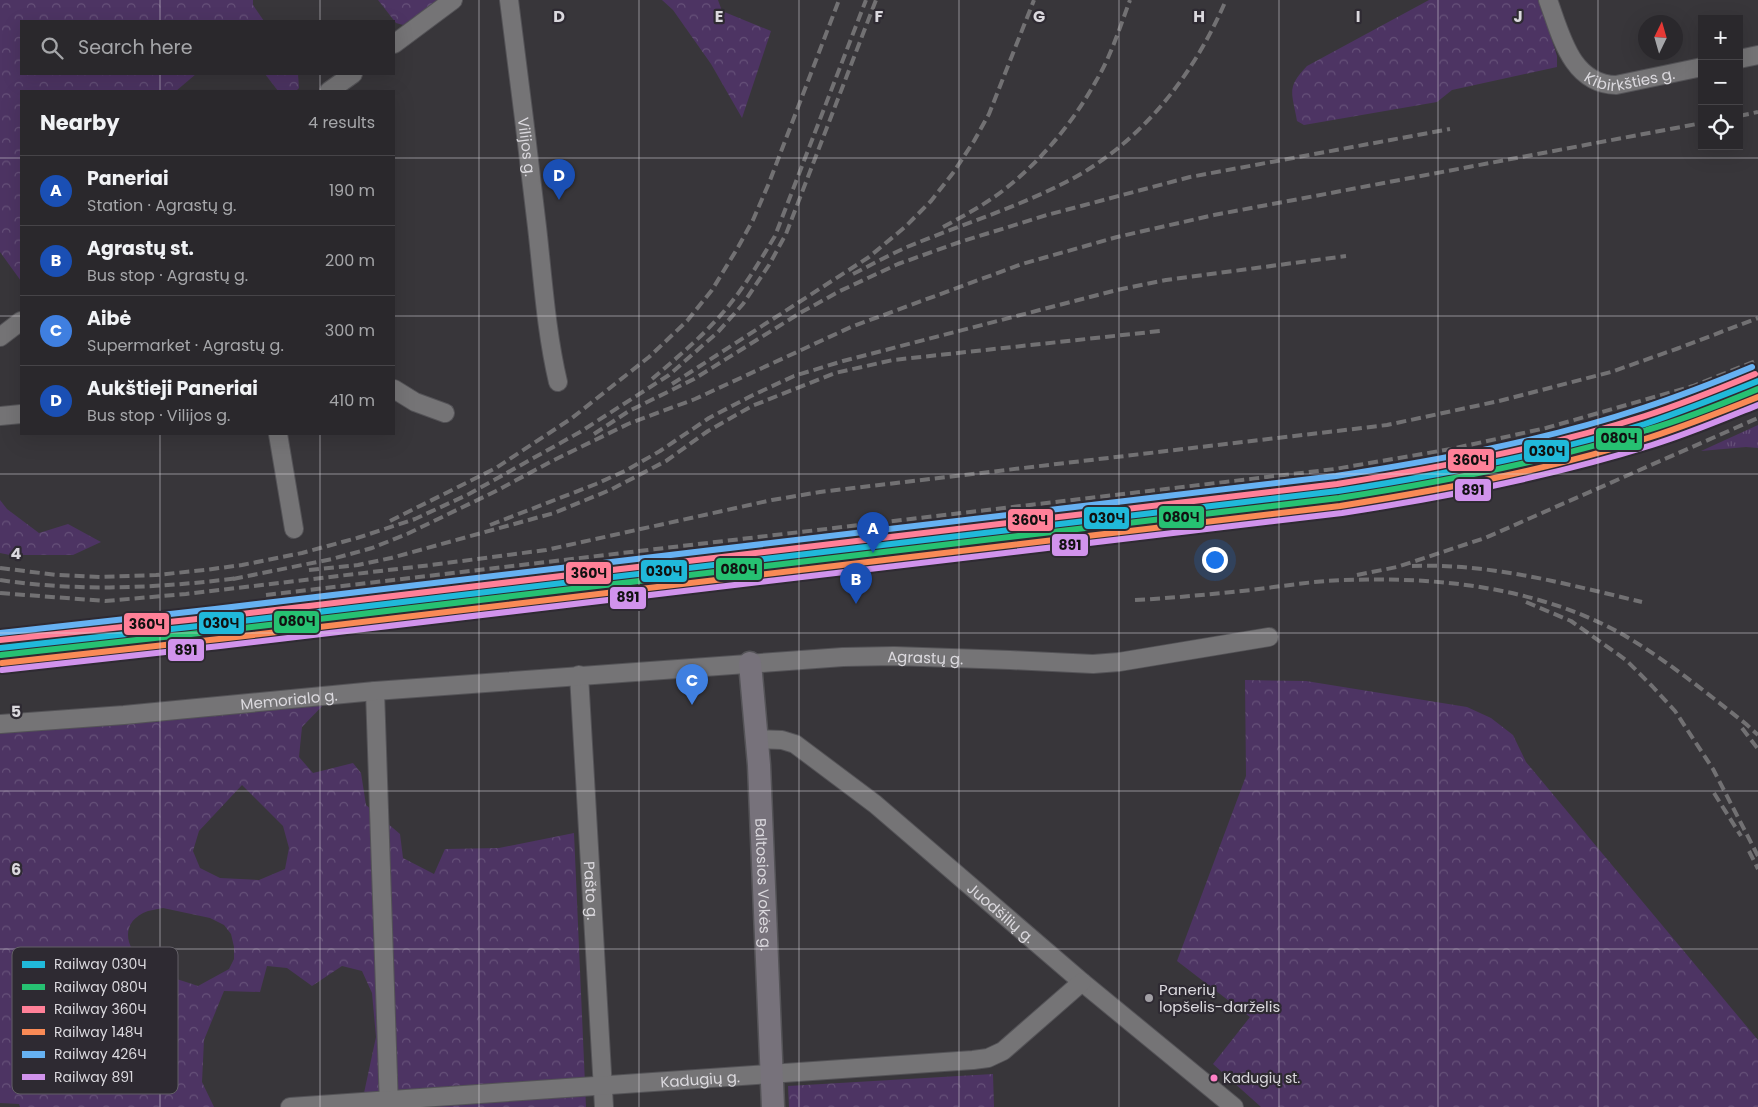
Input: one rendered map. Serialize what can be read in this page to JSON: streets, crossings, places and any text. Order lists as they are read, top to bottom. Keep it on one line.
{"streets":{"main road":["Baltosios Vokės g."],"street":["Kibirkšties g.","Vilijos g.","Agrastų g.","Memorialo g.","Pašto g.","Juodšilių g.","Kadugių g."]},"crossings":[["Agrastų g.","Memorialo g."],["Agrastų g.","Baltosios Vokės g."],["Agrastų g.","Pašto g."],["Memorialo g.","Pašto g."],["Baltosios Vokės g.","Juodšilių g."],["Baltosios Vokės g.","Kadugių g."],["Pašto g.","Kadugių g."],["Juodšilių g.","Kadugių g."]],"places":["Panerių lopšelis-darželis","Kadugių st."],"lines":["rail line 426Ч","rail line 360Ч","rail line 030Ч","rail line 080Ч","rail line 148Ч","rail line 891"],"legend":["Railway 030Ч","Railway 080Ч","Railway 360Ч","Railway 148Ч","Railway 426Ч","Railway 891"],"north":"top","page":{"map_buttons":["+","−"],"search":"Search here","heading":["Nearby","4 results"],"list":[{"mark":"A","name":"Paneriai","note":"Station · Agrastų g.","value":"190 m"},{"mark":"B","name":"Agrastų st.","note":"Bus stop · Agrastų g.","value":"200 m"},{"mark":"C","name":"Aibė","note":"Supermarket · Agrastų g.","value":"300 m"},{"mark":"D","name":"Aukštieji Paneriai","note":"Bus stop · Vilijos g.","value":"410 m"}],"pins":["D","A","B","C"]},"grid":{"columns":["D","E","F","G","H","I","J"],"rows":["4","5","6"]}}
